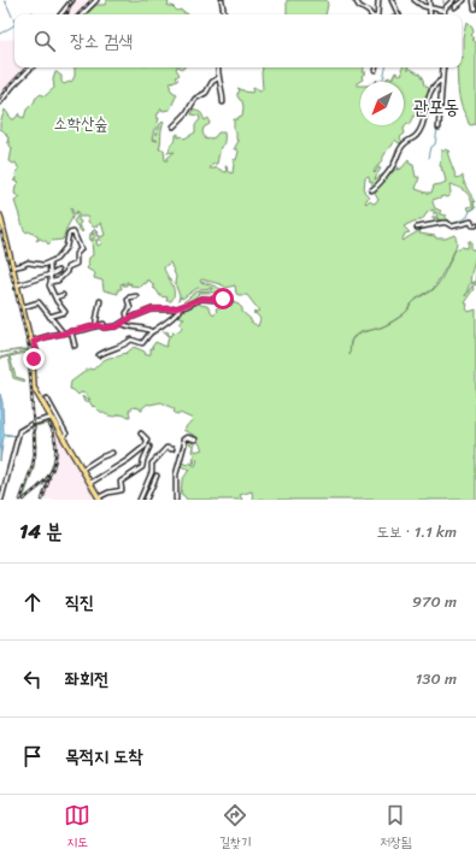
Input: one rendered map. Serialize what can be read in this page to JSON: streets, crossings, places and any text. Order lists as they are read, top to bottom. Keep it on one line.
{"districts":["관포동"],"parks":["소학산숲"],"north":"bottom left","page":{"search":"장소 검색","heading":["14 분","도보 · 1.1 km"],"list":[["직진","970 m"],["좌회전","130 m"],"목적지 도착"],"nav":["지도","길찾기","저장됨"]}}
